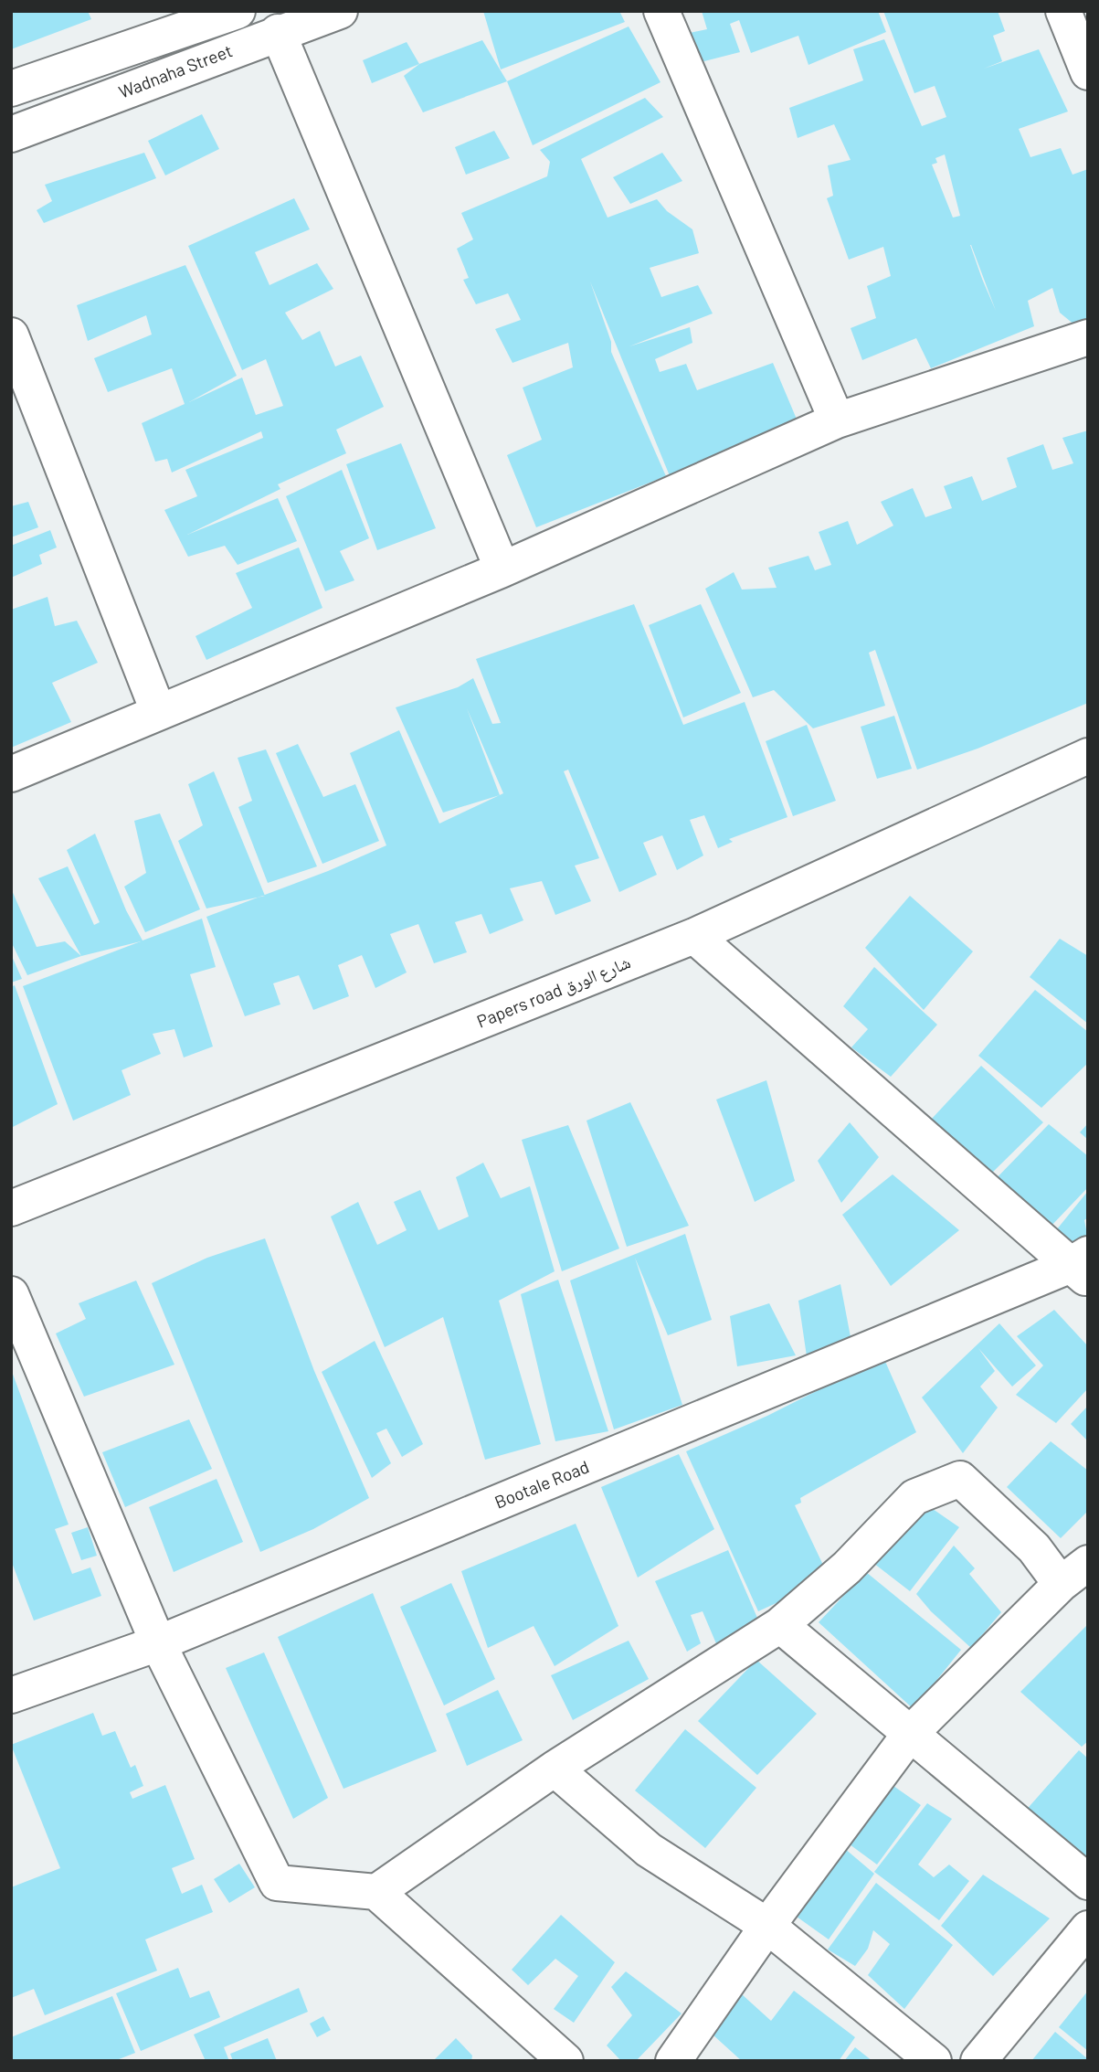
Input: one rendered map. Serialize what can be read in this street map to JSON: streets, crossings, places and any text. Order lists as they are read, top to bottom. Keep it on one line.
{"streets":{"street":["Wadnaha Street","Papers road شارع الورق","Bootale Road"]}}
